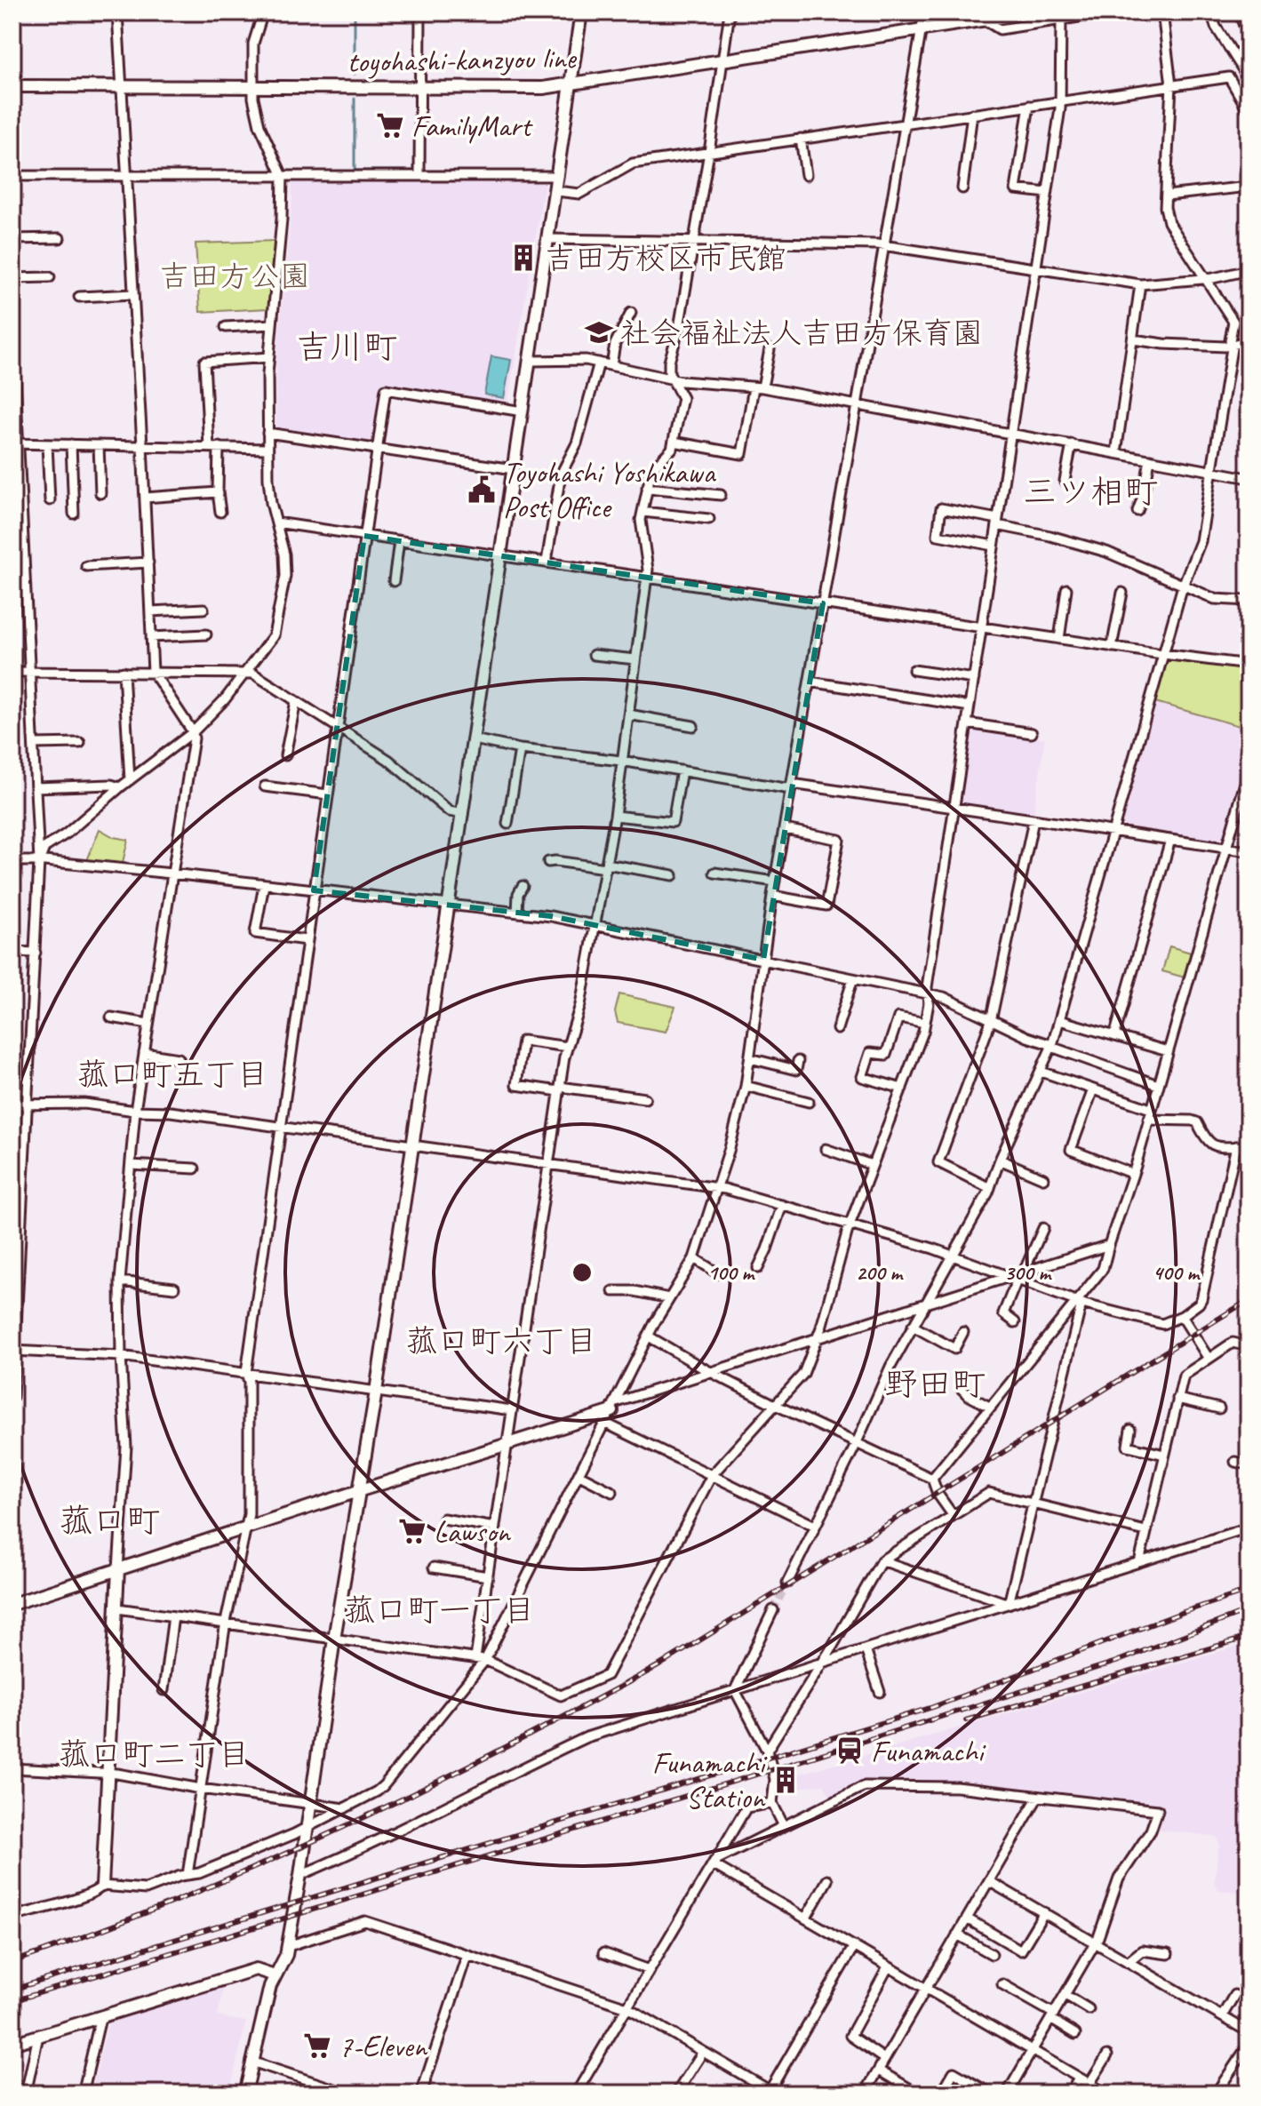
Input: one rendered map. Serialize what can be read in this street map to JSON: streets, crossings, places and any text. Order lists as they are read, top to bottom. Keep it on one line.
{"streets":{"street":["toyohashi-kanzyou line"]},"districts":["吉川町","三ツ相町","菰口町五丁目","菰口町六丁目","野田町","菰口町","菰口町一丁目","菰口町二丁目"],"parks":["吉田方公園"],"places":{"supermarket":["FamilyMart","Lawson","7-Eleven"],"building":["吉田方校区市民館","Funamachi Station"],"school or university":["社会福祉法人吉田方保育園"],"public building":["Toyohashi Yoshikawa Post Office"],"station":["Funamachi"]},"rings":["100 m","200 m","300 m","400 m"]}
